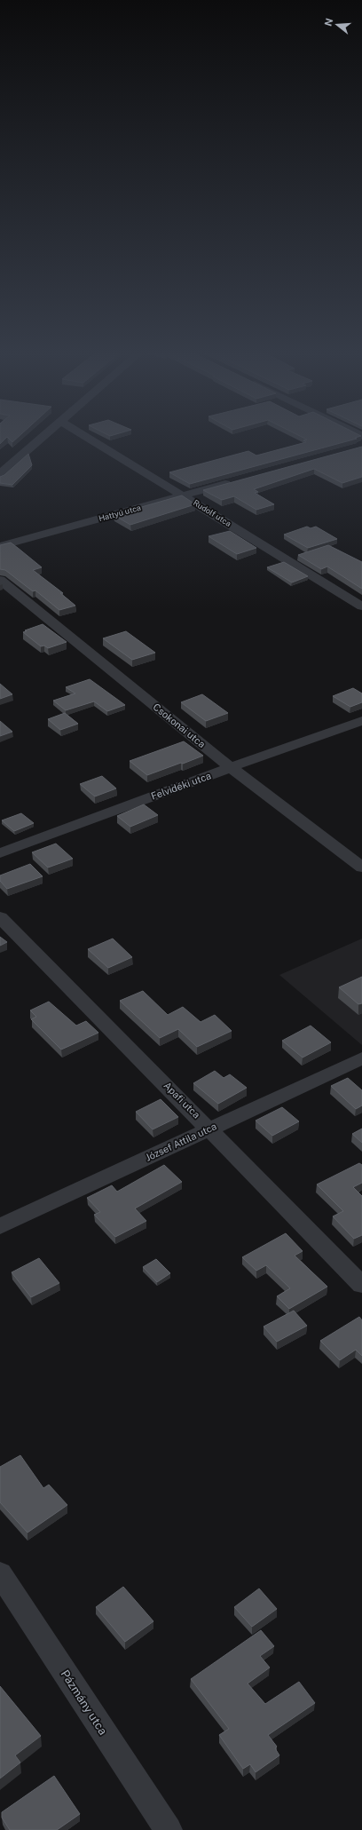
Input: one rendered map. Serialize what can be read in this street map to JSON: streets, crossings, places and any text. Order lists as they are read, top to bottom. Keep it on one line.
{"streets":{"street":["Hattyú utca","Rudolf utca","Csokonai utca","Felvidéki utca","Apafi utca","József Attila utca","Pázmány utca"]},"crossings":[["Hattyú utca","Rudolf utca"],["Csokonai utca","Felvidéki utca"],["Apafi utca","József Attila utca"]],"north":"left"}
